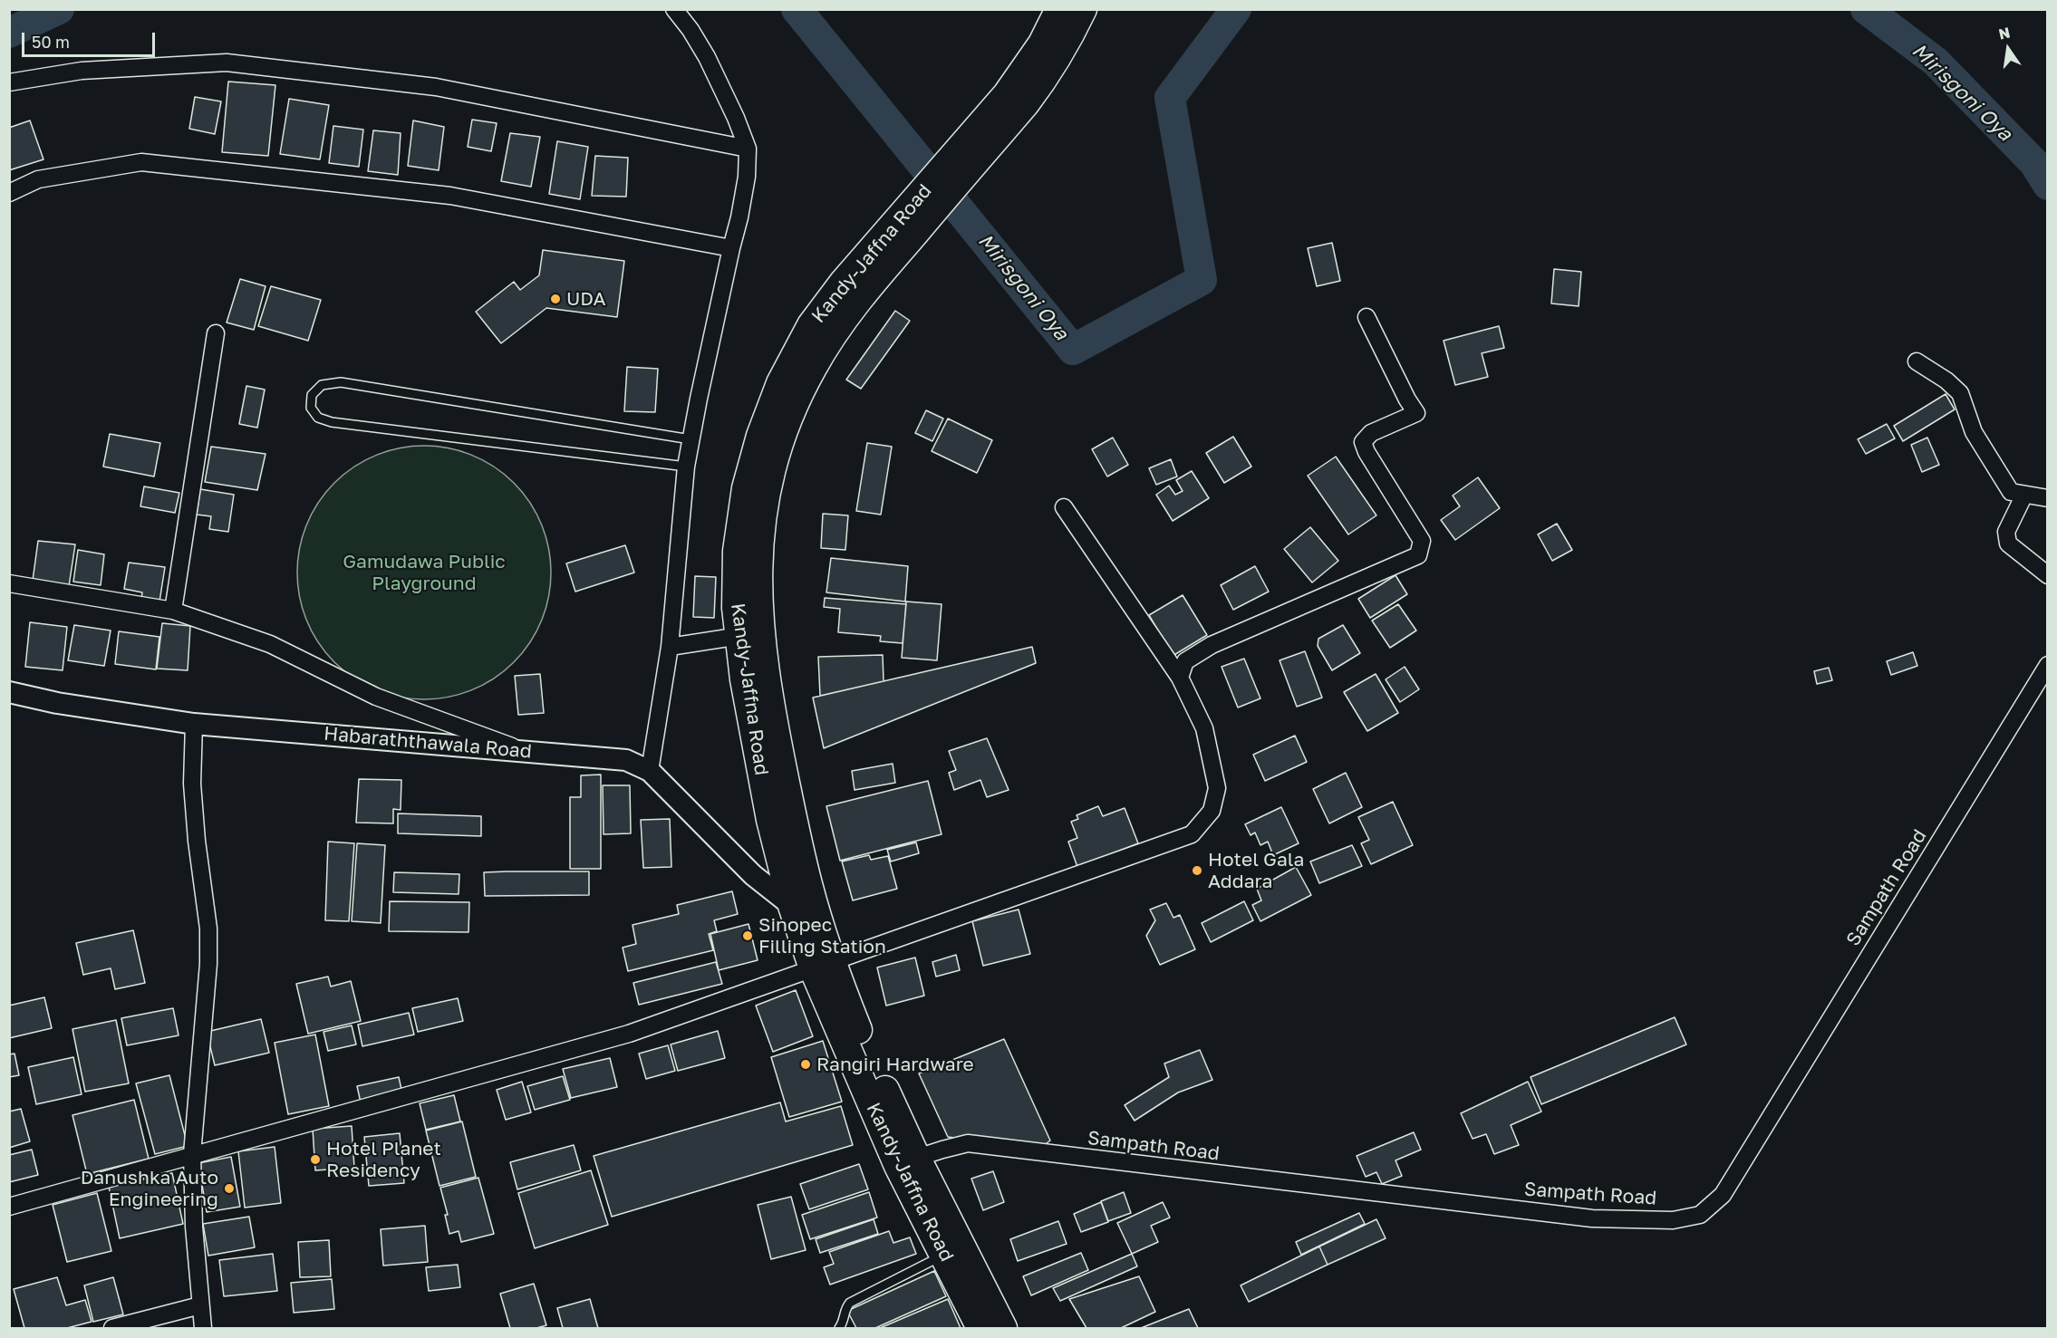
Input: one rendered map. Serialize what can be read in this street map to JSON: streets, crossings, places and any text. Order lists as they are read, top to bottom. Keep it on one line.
{"streets":{"highway":["Kandy-Jaffna Road"],"street":["Habaraththawala Road","Sampath Road"]},"crossings":[["Kandy-Jaffna Road","Habaraththawala Road"],["Kandy-Jaffna Road","Sampath Road"]],"water":["Mirisgoni Oya"],"parks":["Gamudawa Public Playground"],"places":["UDA","Hotel Gala Addara","Sinopec Filling Station","Rangiri Hardware","Hotel Planet Residency","Danushka Auto Engineering"],"scale_bar":"50 m","north":"top"}
